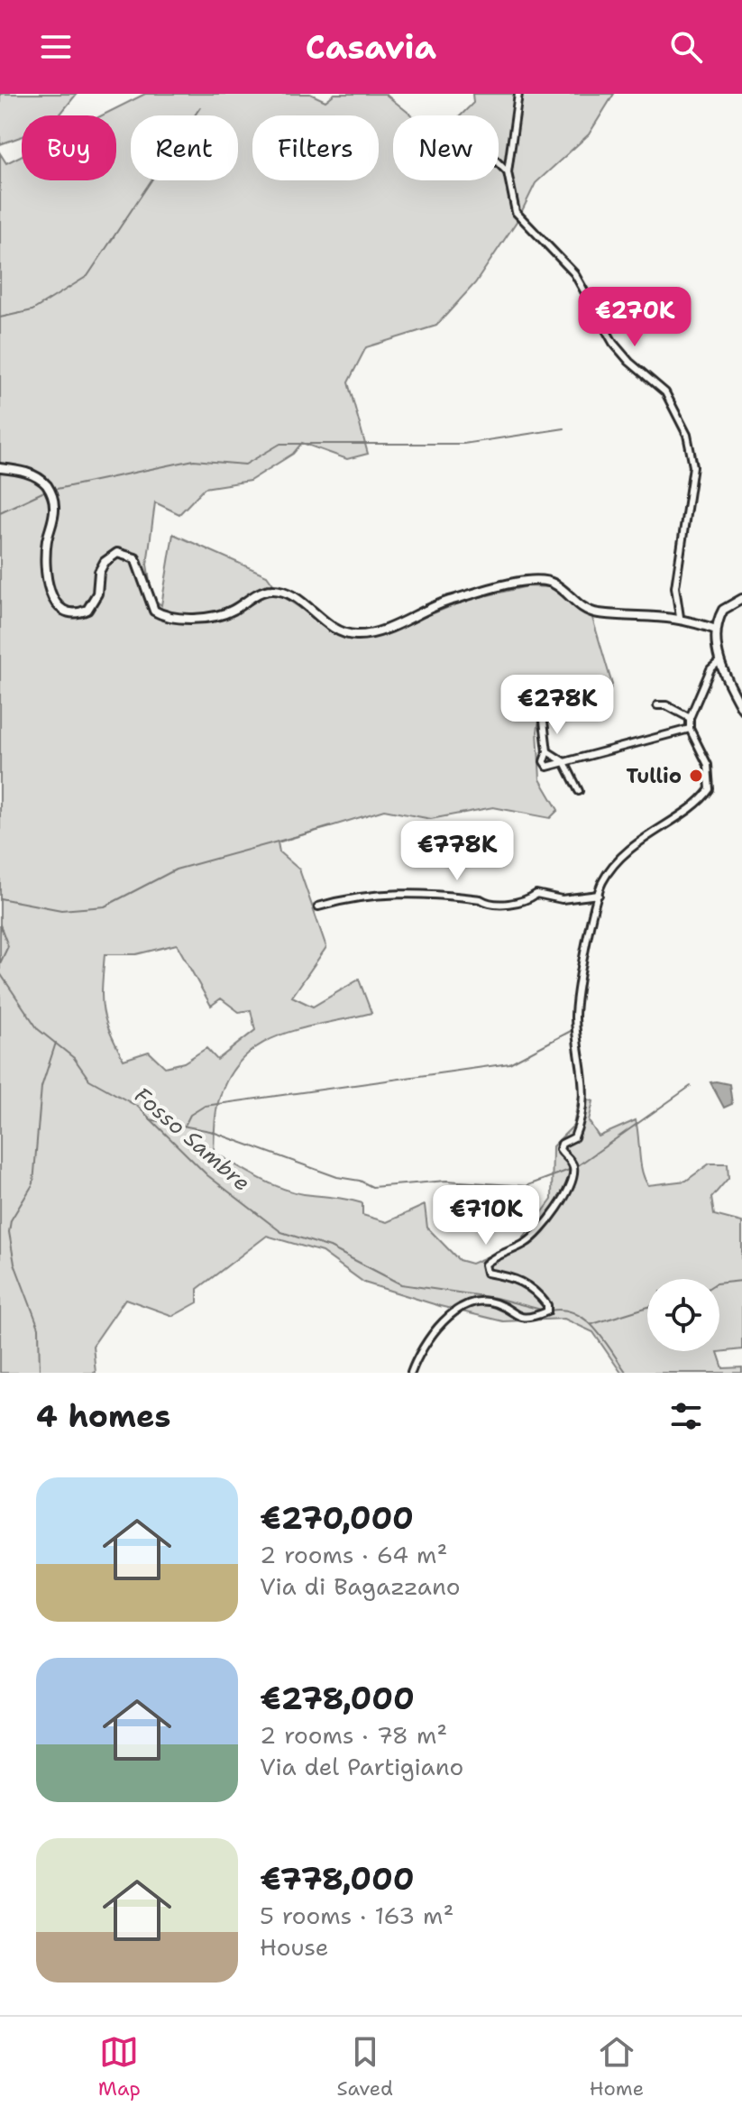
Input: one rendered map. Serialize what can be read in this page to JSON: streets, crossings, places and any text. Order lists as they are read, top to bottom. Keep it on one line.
{"water":["Fosso Sambre"],"places":["Tullio"],"page":{"header":"Casavia","chip":["Buy","Rent","Filters","New"],"price":["€270K","€278K","€778K","€710K"],"heading":"4 homes","list":[{"name":"€270,000","note":"2 rooms · 64 m² · Via di Bagazzano"},{"name":"€278,000","note":"2 rooms · 78 m² · Via del Partigiano"},{"name":"€778,000","note":"5 rooms · 163 m² · House"}],"tabs":["Map","Saved","Home"]}}
